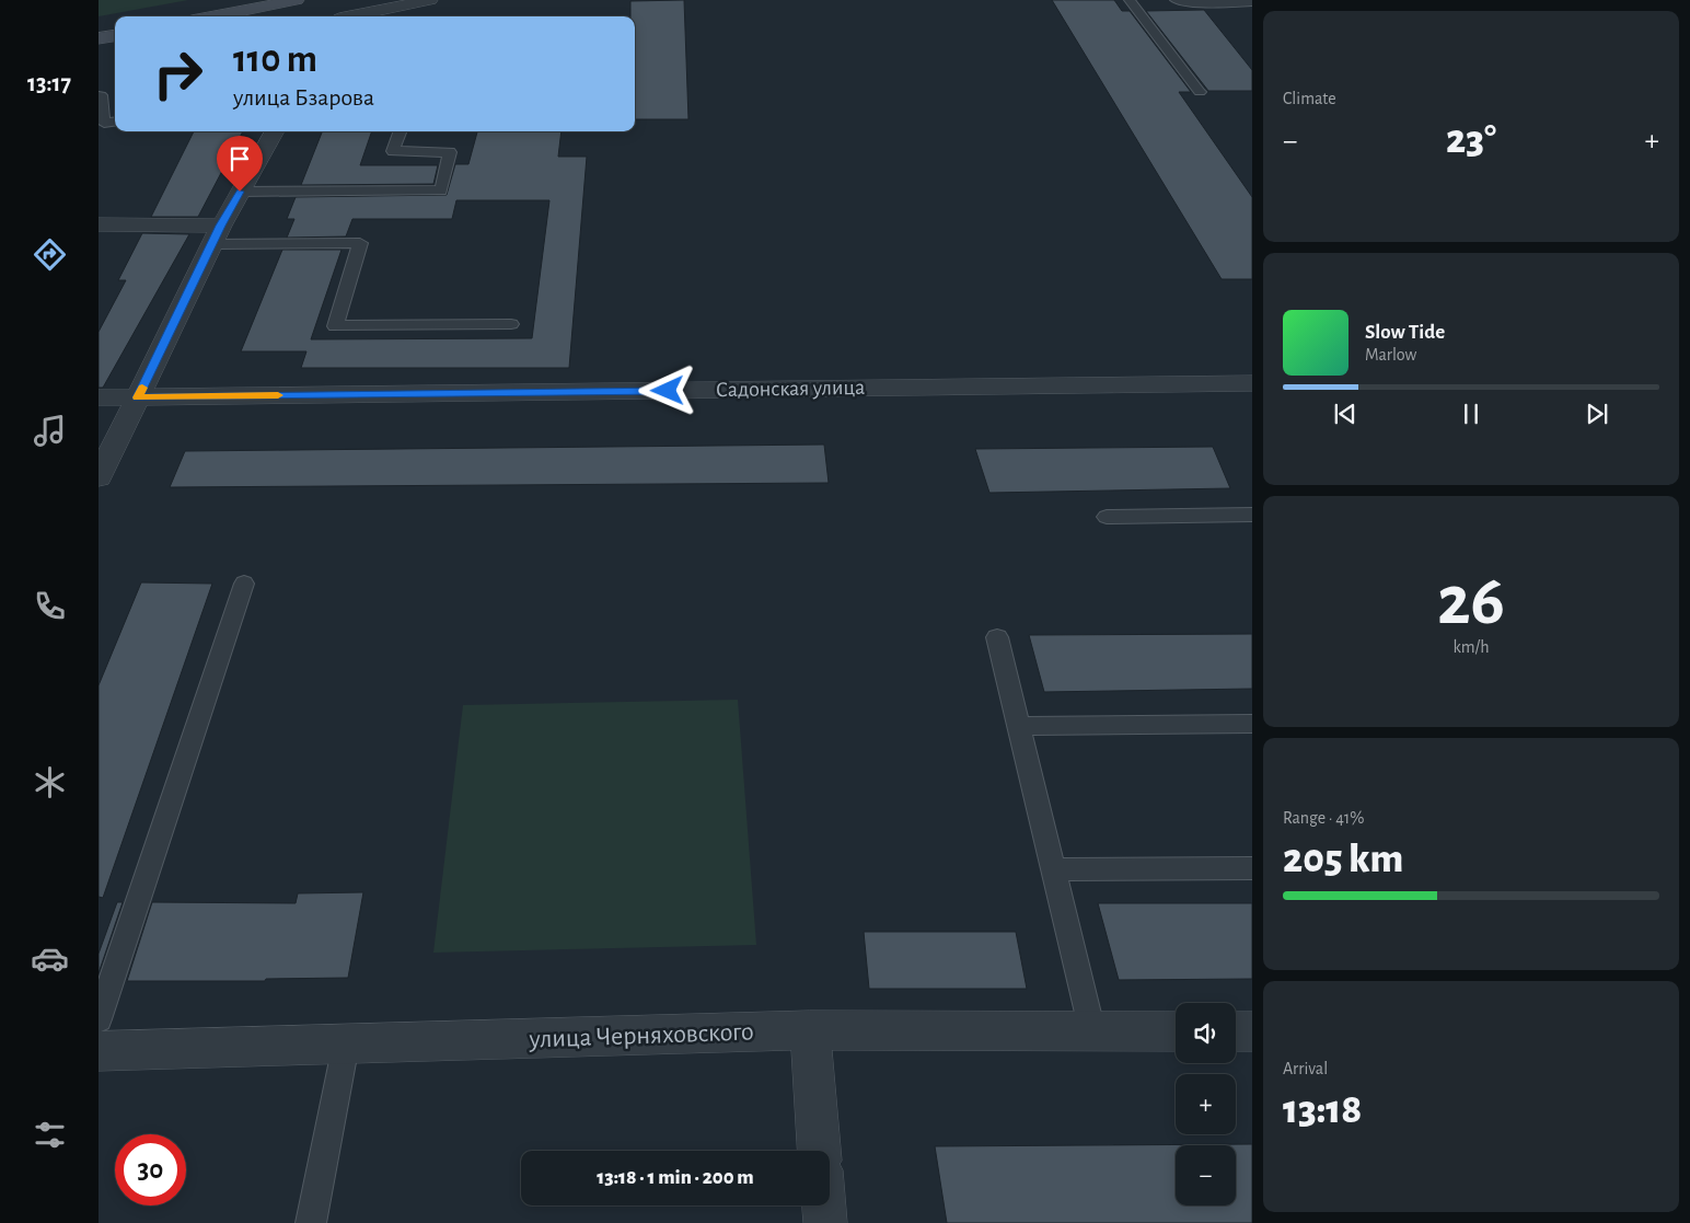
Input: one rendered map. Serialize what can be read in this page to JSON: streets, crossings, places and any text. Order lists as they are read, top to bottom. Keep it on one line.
{"streets":{"street":["Садонская улица","улица Черняховского"]},"page":{"tabs":"13:17","tile":["Climate",["26","km/h"],["Range · 41%","205 km"],["Arrival","13:18"]],"turn":["110 m","улица Бзарова"],"heat":["−","23°","+"],"song":["Slow Tide","Marlow"],"map_buttons":["+","−"],"limit":"30","trip":"13:18 · 1 min · 200 m"}}
